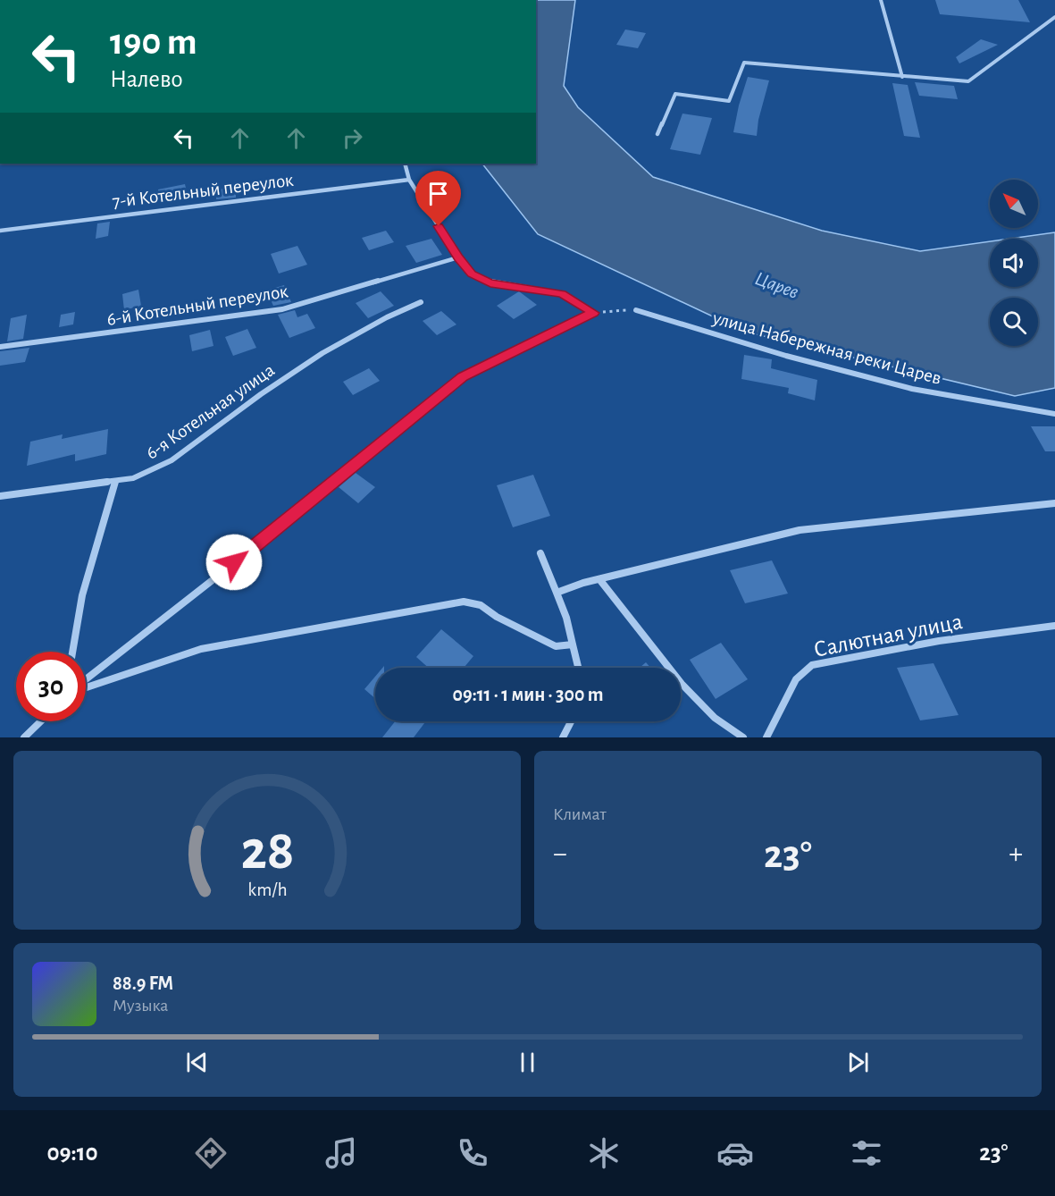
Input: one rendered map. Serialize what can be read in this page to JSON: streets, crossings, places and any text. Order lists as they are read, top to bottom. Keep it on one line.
{"streets":{"street":["7-й Котельный переулок","6-й Котельный переулок","улица Набережная реки Царев","6-я Котельная улица","Салютная улица"]},"water":["Царев"],"north":"top left","page":{"turn":["190 m","Налево"],"limit":"30","trip":"09:11 · 1 мин · 300 m","tile":"Климат","heat":["−","23°","+"],"song":["88.9 FM","Музыка"],"tabs":["09:10","23°"],"gauge":["28","km/h"]}}
